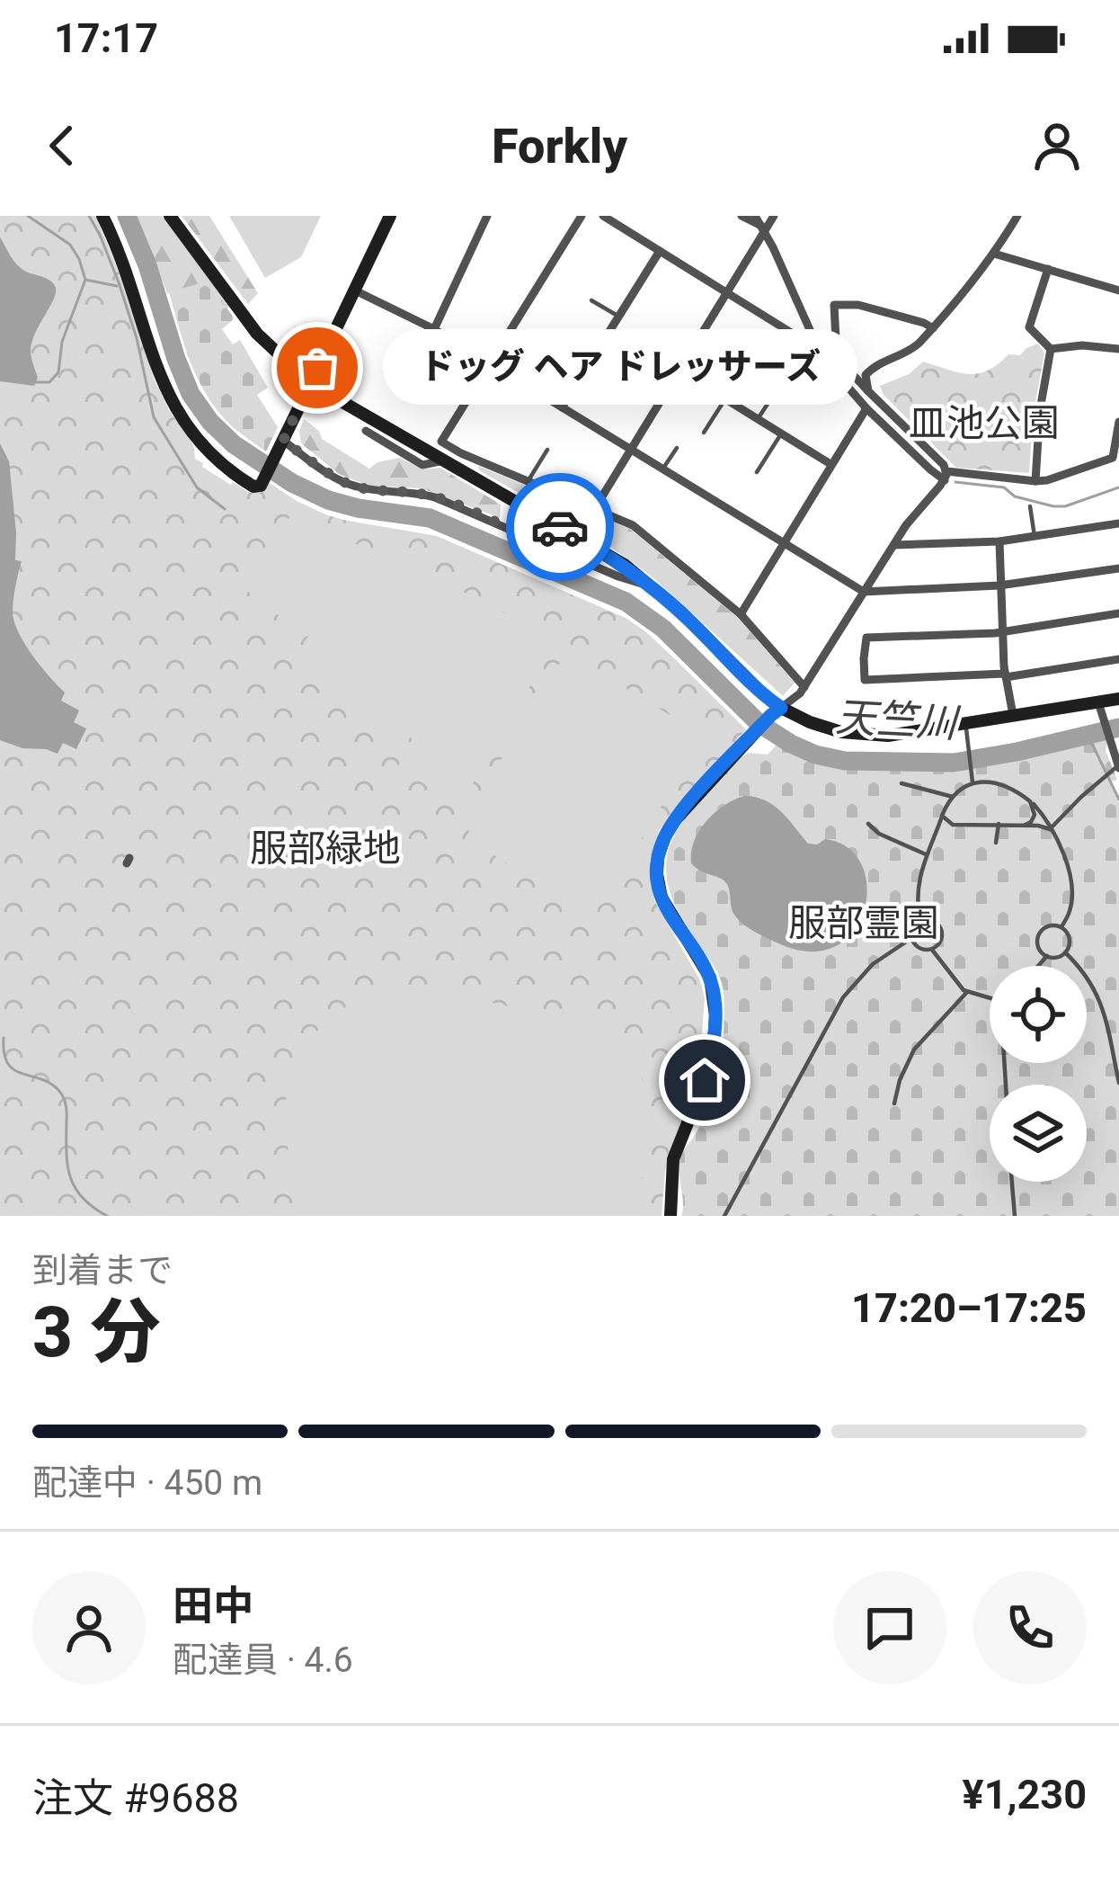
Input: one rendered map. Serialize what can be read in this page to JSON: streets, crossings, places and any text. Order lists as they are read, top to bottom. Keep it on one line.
{"water":["天竺川"],"parks":["皿池公園","服部緑地","服部霊園"],"places":["ドッグ ヘア ドレッサーズ"],"page":{"status":"17:17","header":"Forkly","bubble":"ドッグ ヘア ドレッサーズ","heading":["3 分","到着まで","17:20–17:25"],"panel":["田中","配達員 · 4.6","注文 #9688","¥1,230"],"bar":"配達中 · 450 m"}}
